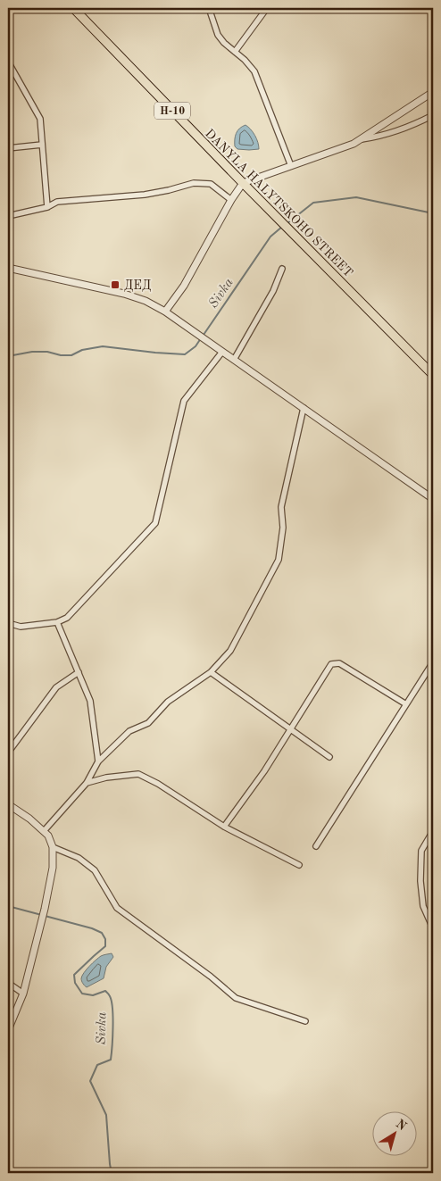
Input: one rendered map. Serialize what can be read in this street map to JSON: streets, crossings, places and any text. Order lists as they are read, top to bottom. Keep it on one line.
{"streets":{"main road":["Н-10","DANYLA HALYTSKOHO STREET"]},"water":["Sivka"],"places":{"transit":["ДЕД"]},"north":"top right"}
